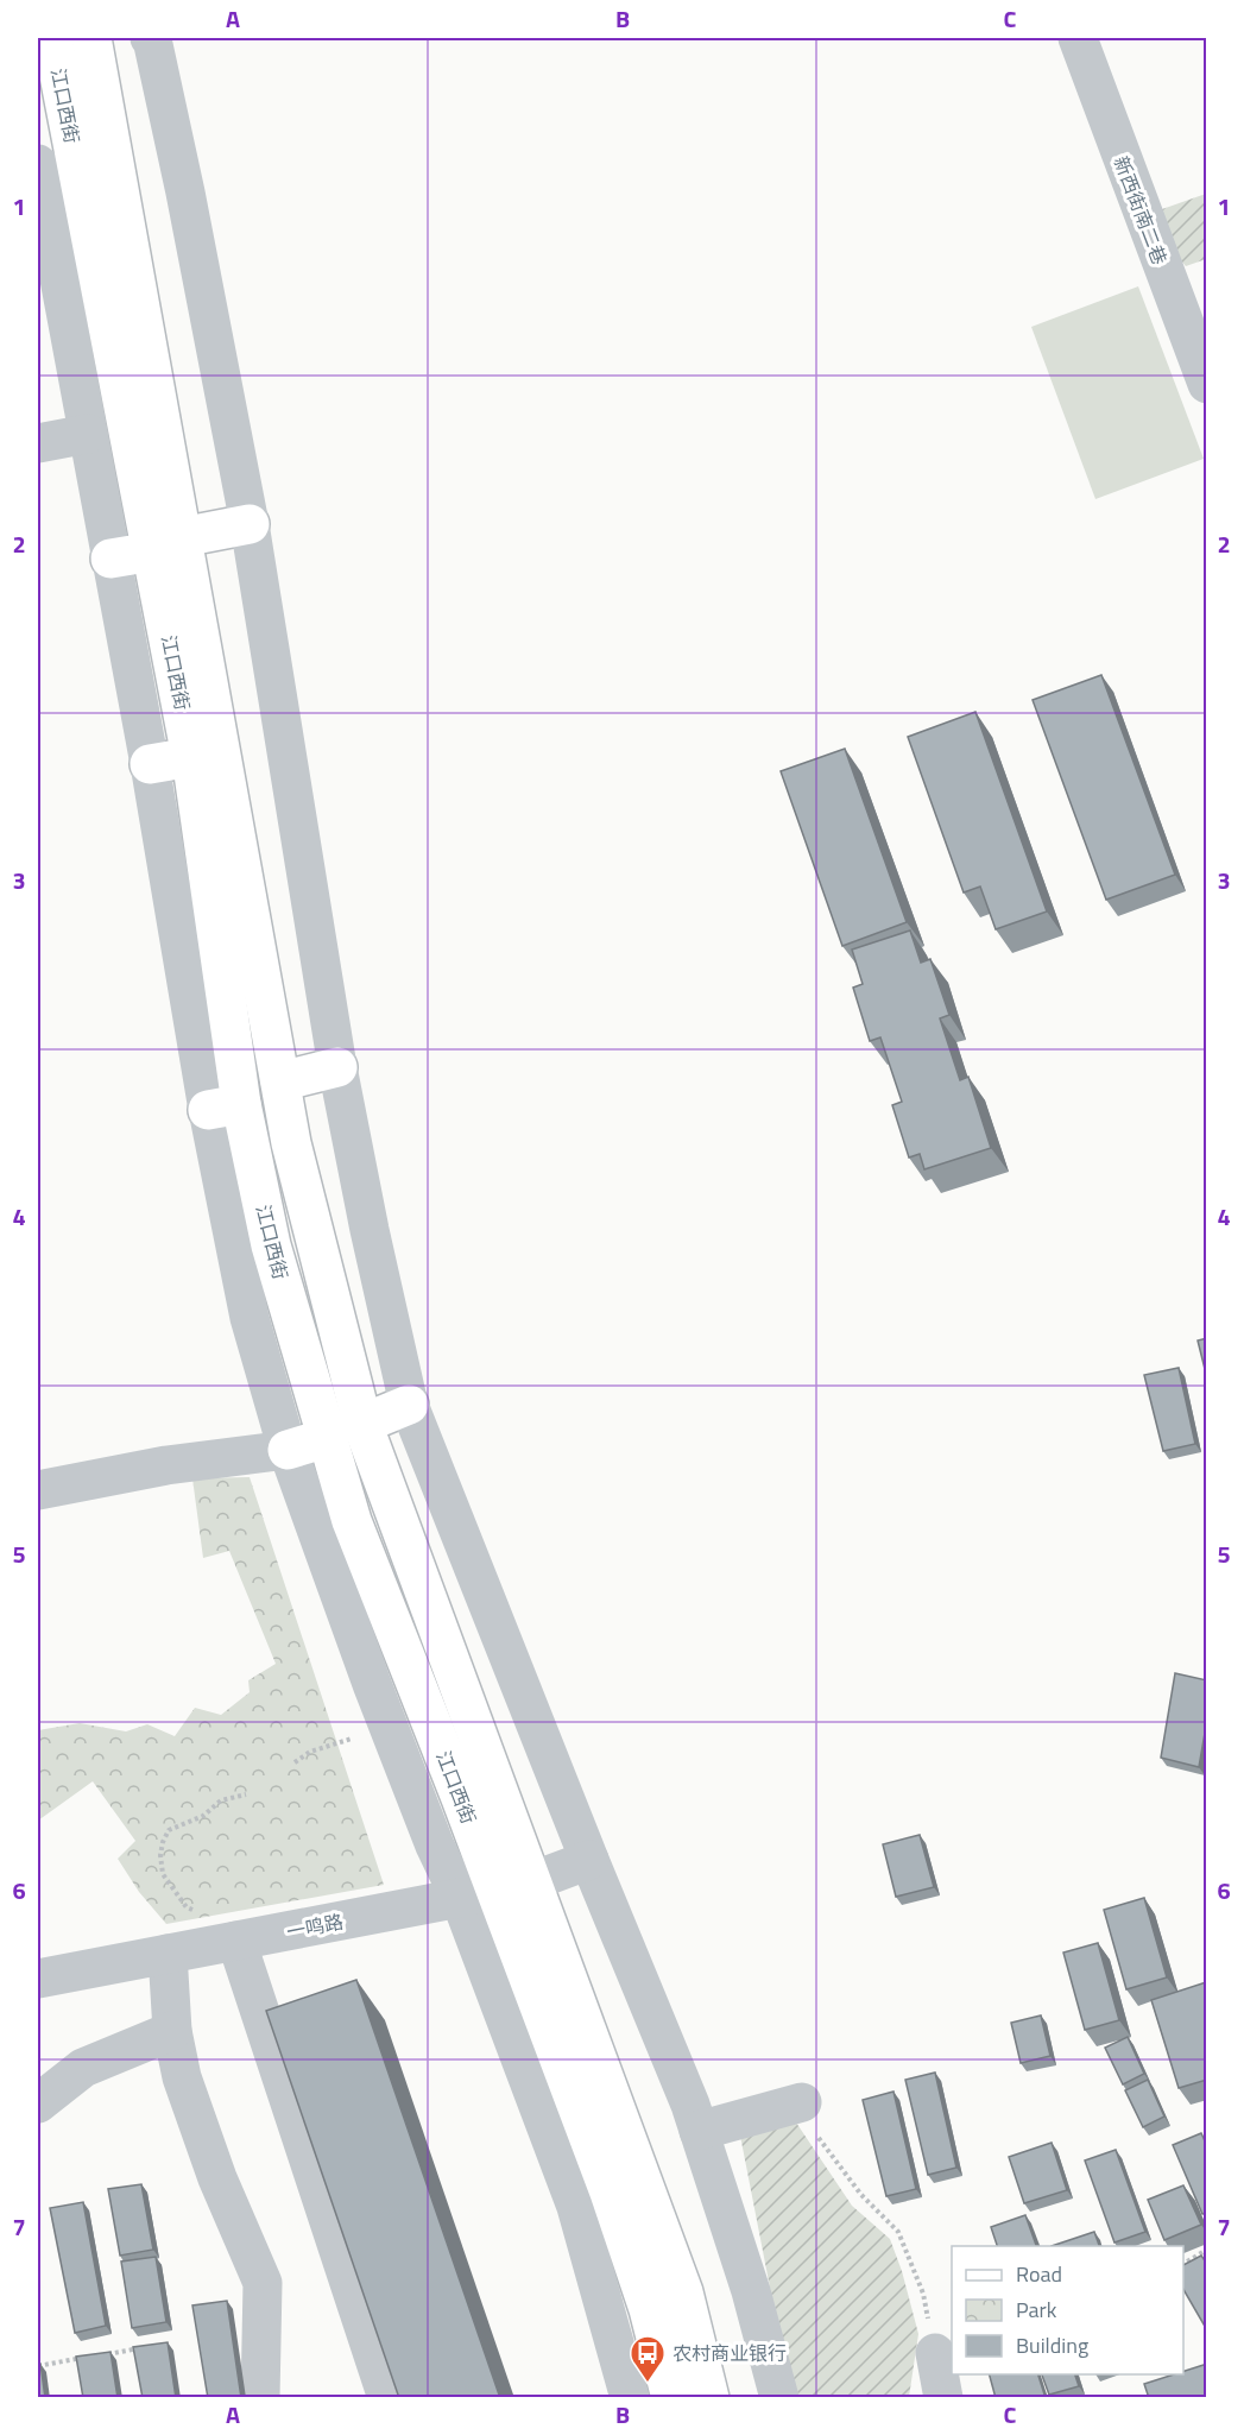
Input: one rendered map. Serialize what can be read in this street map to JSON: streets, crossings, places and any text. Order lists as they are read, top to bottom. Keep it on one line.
{"streets":{"main road":["江口西街"],"street":["新西街南二巷","一鸣路"]},"crossings":[["江口西街","一鸣路"]],"places":{"bus stop":["农村商业银行"]},"legend":["Road","Park","Building"],"grid":{"columns":["A","B","C"],"rows":["1","2","3","4","5","6","7"]}}
